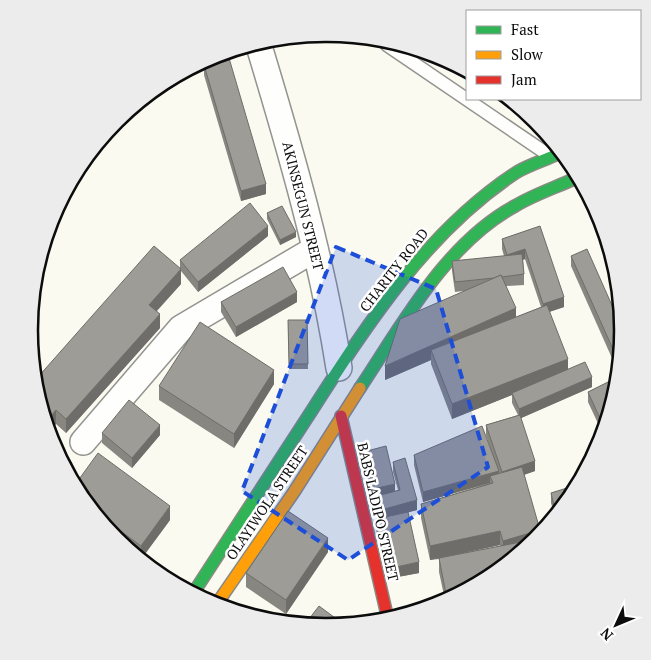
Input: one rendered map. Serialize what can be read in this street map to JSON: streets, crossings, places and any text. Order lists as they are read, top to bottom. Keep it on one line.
{"streets":{"street":["AKINSEGUN STREET","CHARITY ROAD","OLAYIWOLA STREET","BABS LADIPO STREET"]},"crossings":[["AKINSEGUN STREET","CHARITY ROAD"],["OLAYIWOLA STREET","BABS LADIPO STREET"]],"legend":["Fast","Slow","Jam"],"north":"bottom left"}
